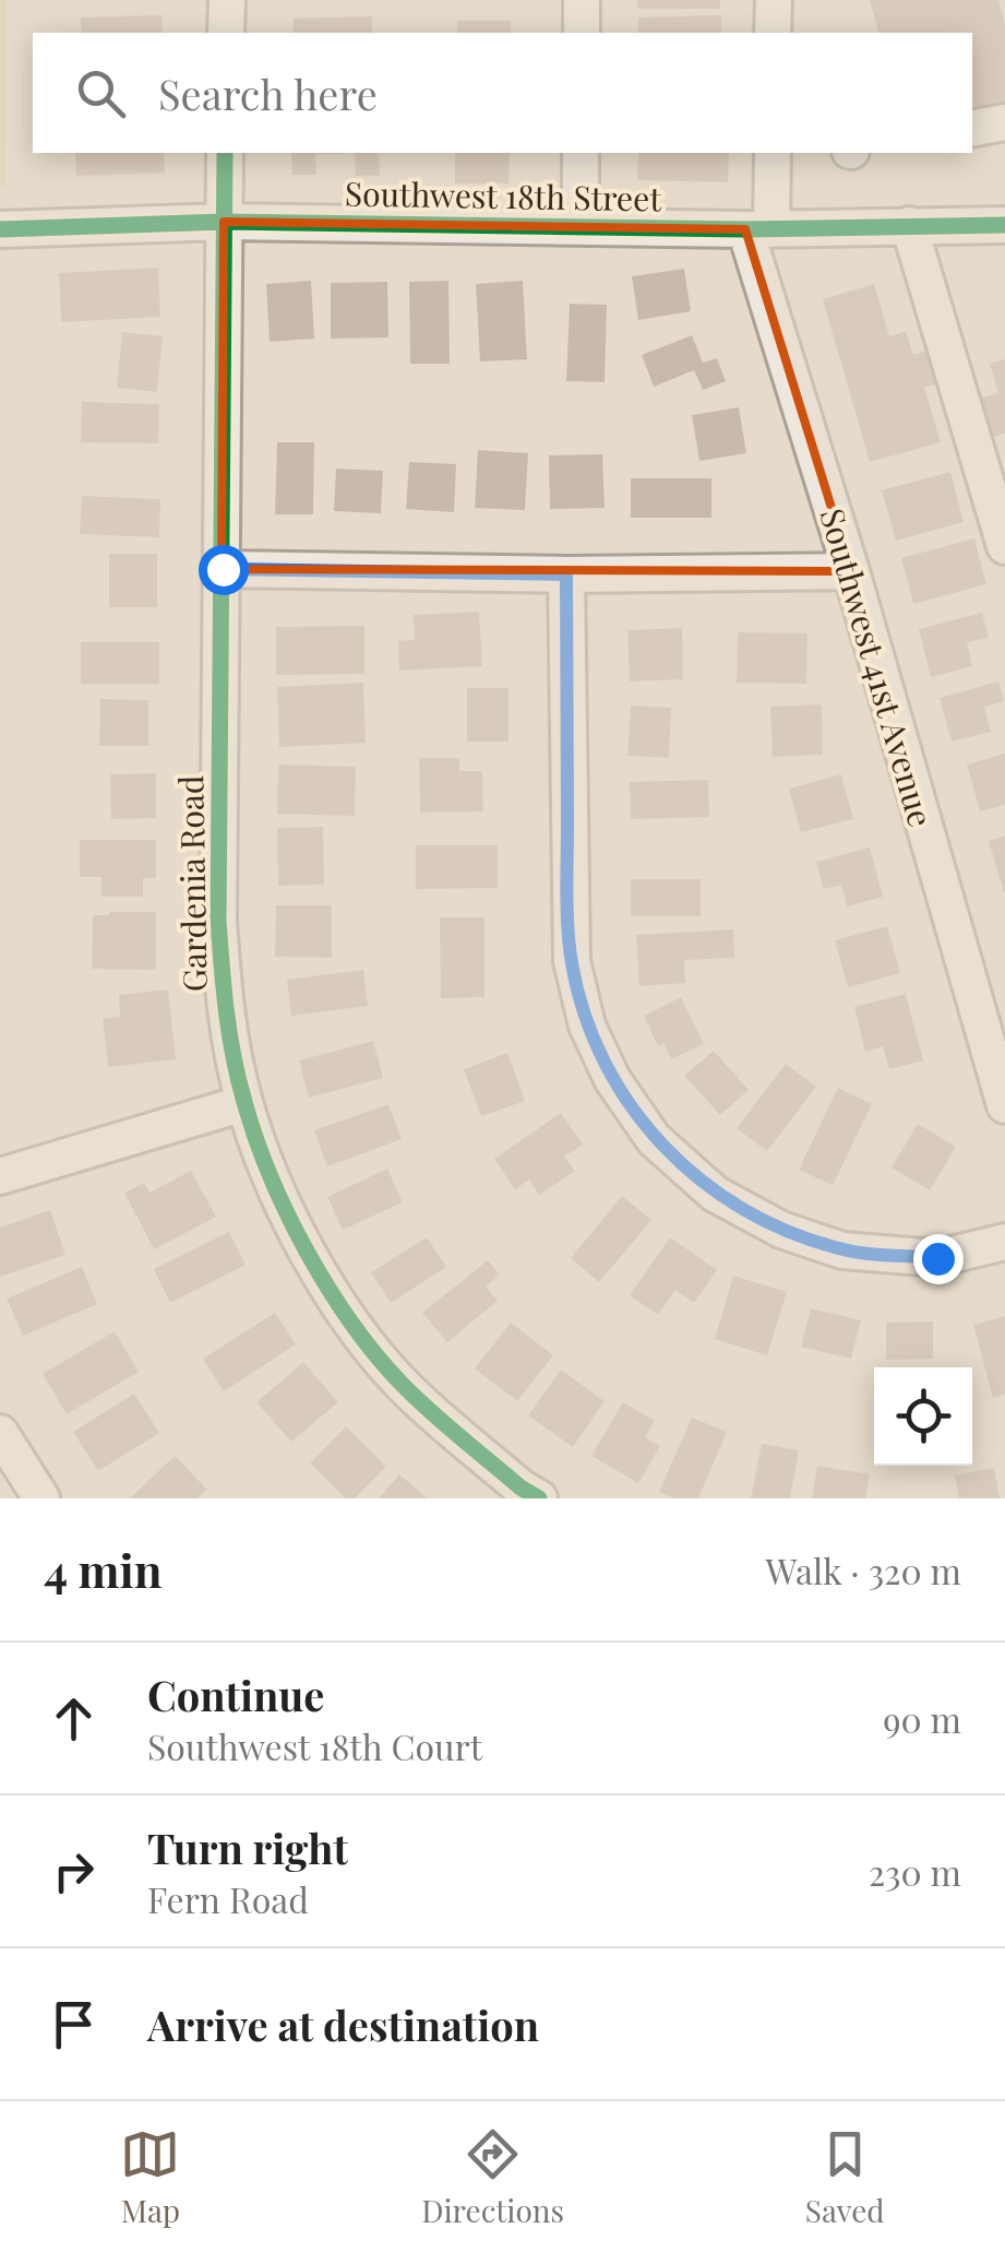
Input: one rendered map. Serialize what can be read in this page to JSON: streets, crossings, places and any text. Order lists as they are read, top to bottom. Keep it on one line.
{"streets":{"street":["Southwest 18th Street","Southwest 41st Avenue","Gardenia Road"]},"crossings":[["Southwest 18th Street","Southwest 41st Avenue"],["Southwest 18th Street","Gardenia Road"]],"page":{"search":"Search here","heading":["4 min","Walk · 320 m"],"list":[["Continue","Southwest 18th Court","90 m"],["Turn right","Fern Road","230 m"],"Arrive at destination"],"nav":["Map","Directions","Saved"]}}
